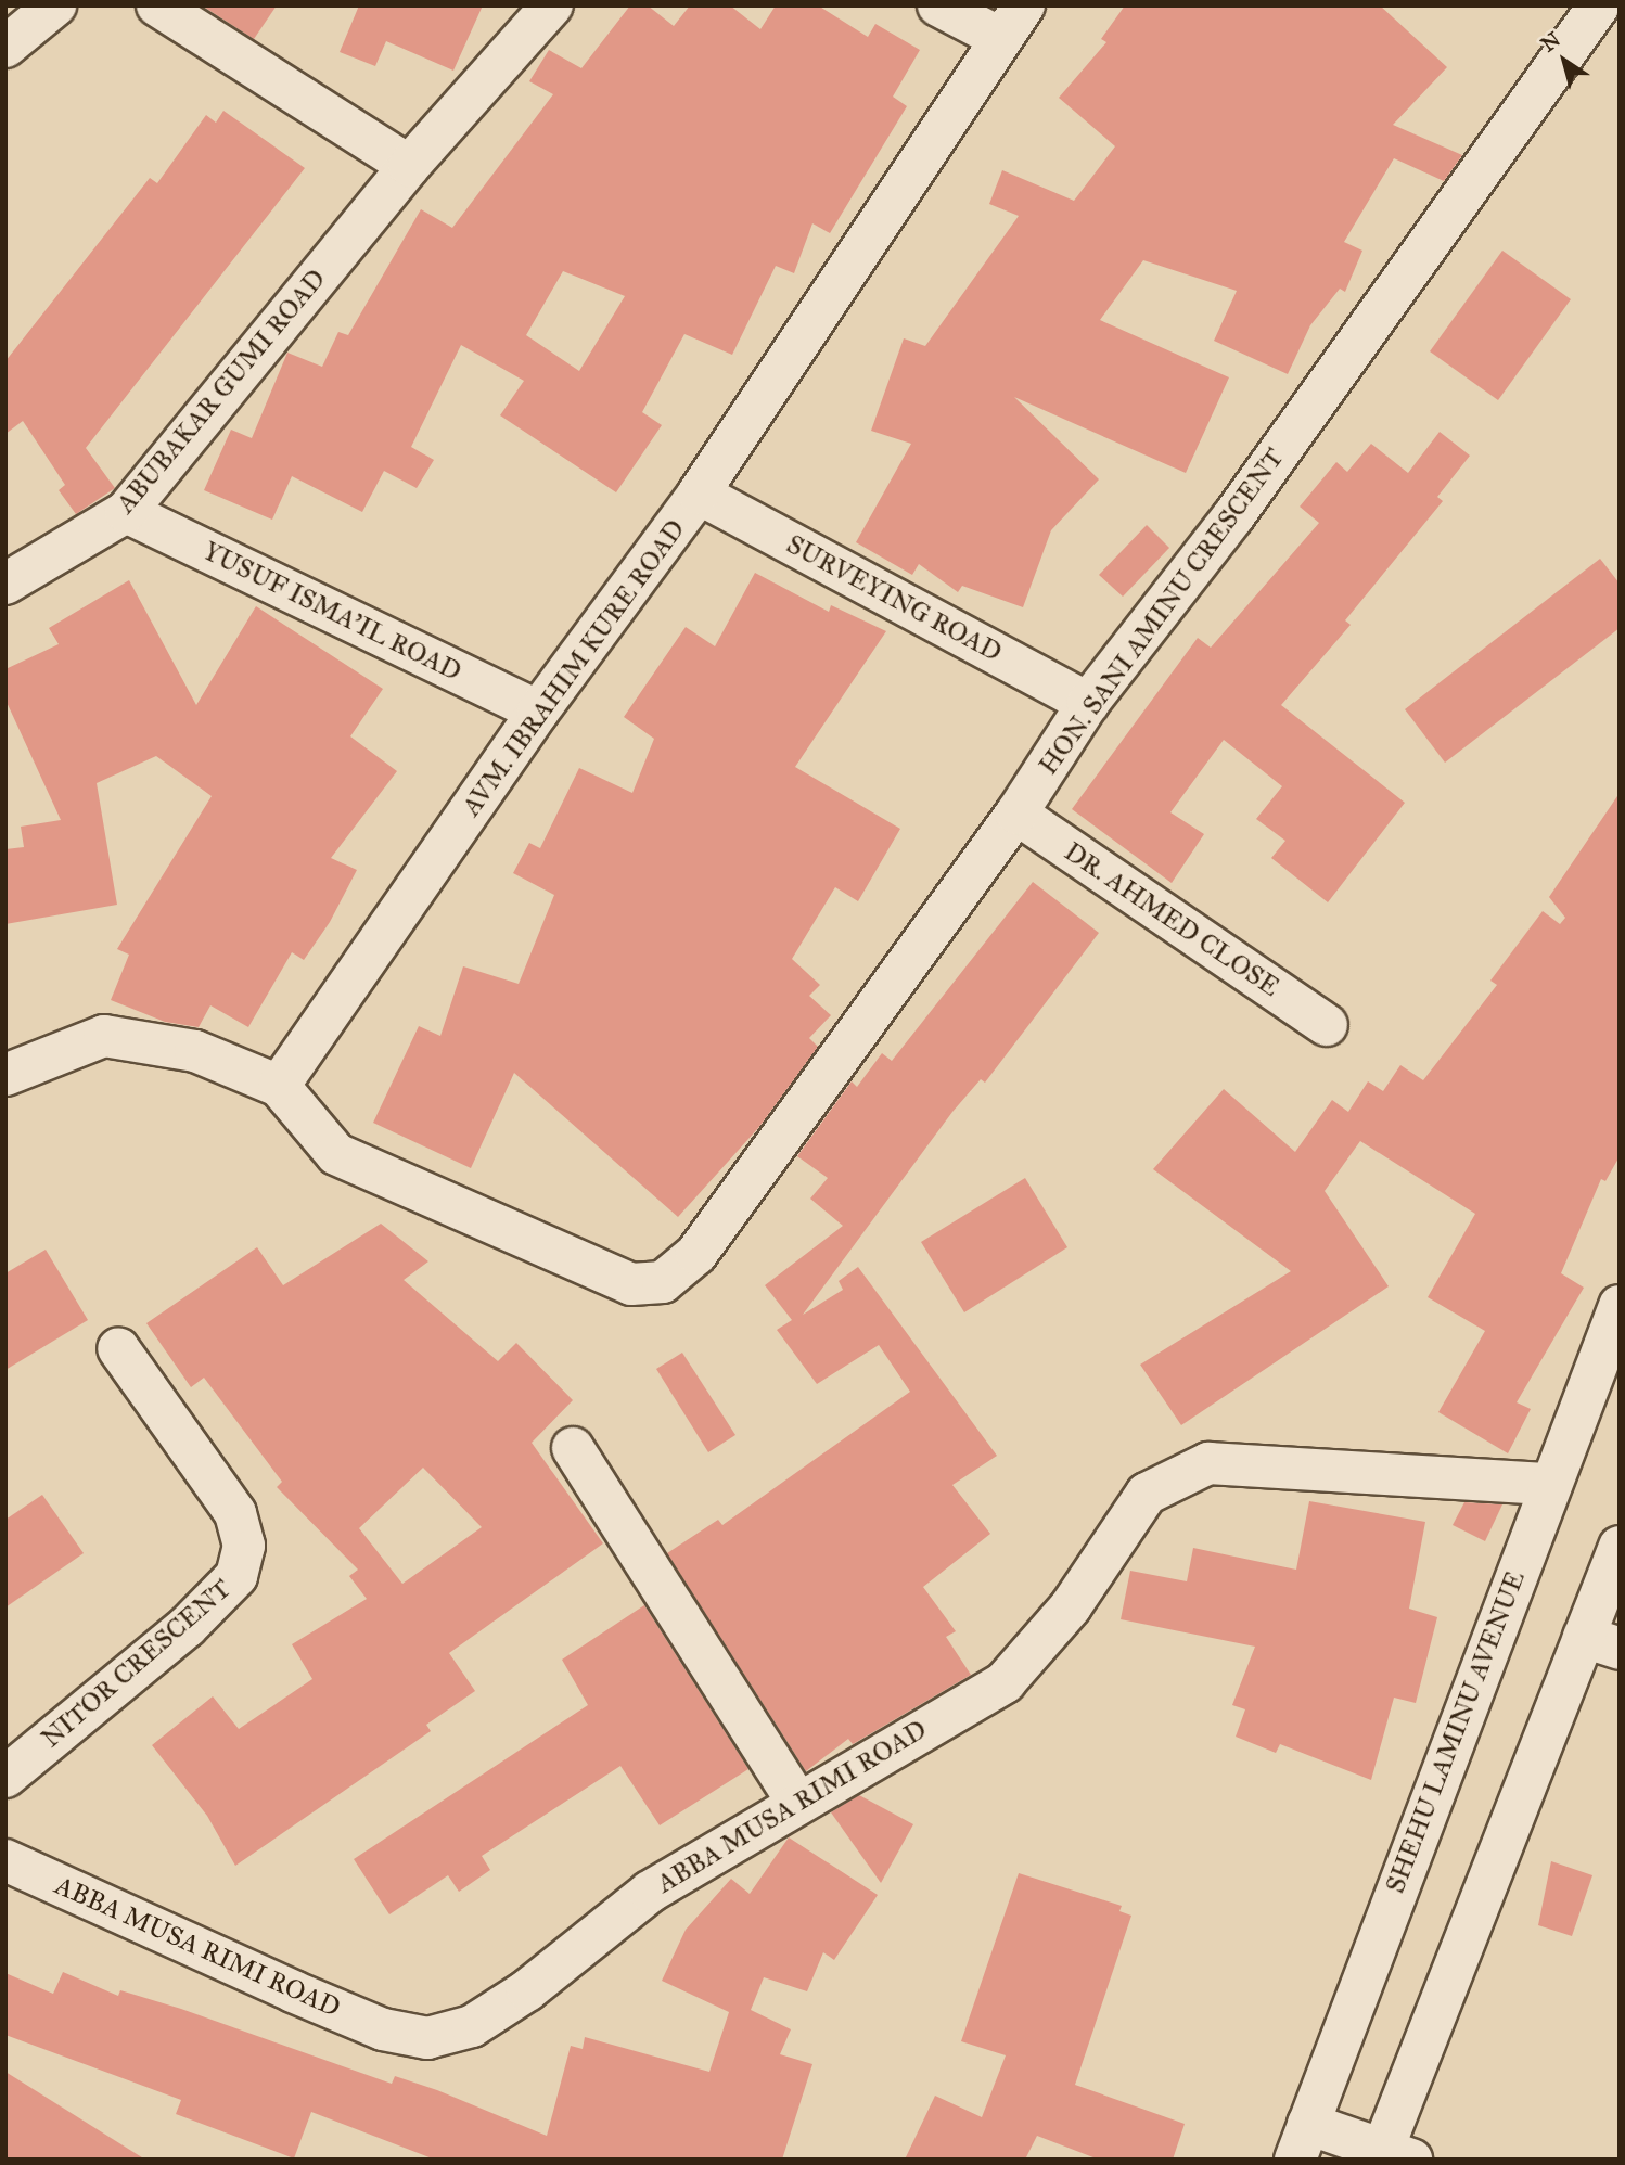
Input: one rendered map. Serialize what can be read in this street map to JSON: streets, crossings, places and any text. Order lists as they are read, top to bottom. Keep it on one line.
{"streets":{"street":["ABUBAKAR GUMI ROAD","SURVEYING ROAD","YUSUF ISMA'IL ROAD","HON. SANI AMINU CRESCENT","AVM. IBRAHIM KURE ROAD","DR. AHMED CLOSE","NITOR CRESCENT","SHEHU LAMINU AVENUE","ABBA MUSA RIMI ROAD"]},"crossings":[["ABUBAKAR GUMI ROAD","YUSUF ISMA'IL ROAD"],["SURVEYING ROAD","HON. SANI AMINU CRESCENT"],["SURVEYING ROAD","AVM. IBRAHIM KURE ROAD"],["YUSUF ISMA'IL ROAD","AVM. IBRAHIM KURE ROAD"],["HON. SANI AMINU CRESCENT","AVM. IBRAHIM KURE ROAD"],["HON. SANI AMINU CRESCENT","DR. AHMED CLOSE"],["SHEHU LAMINU AVENUE","ABBA MUSA RIMI ROAD"]],"north":"top left"}
